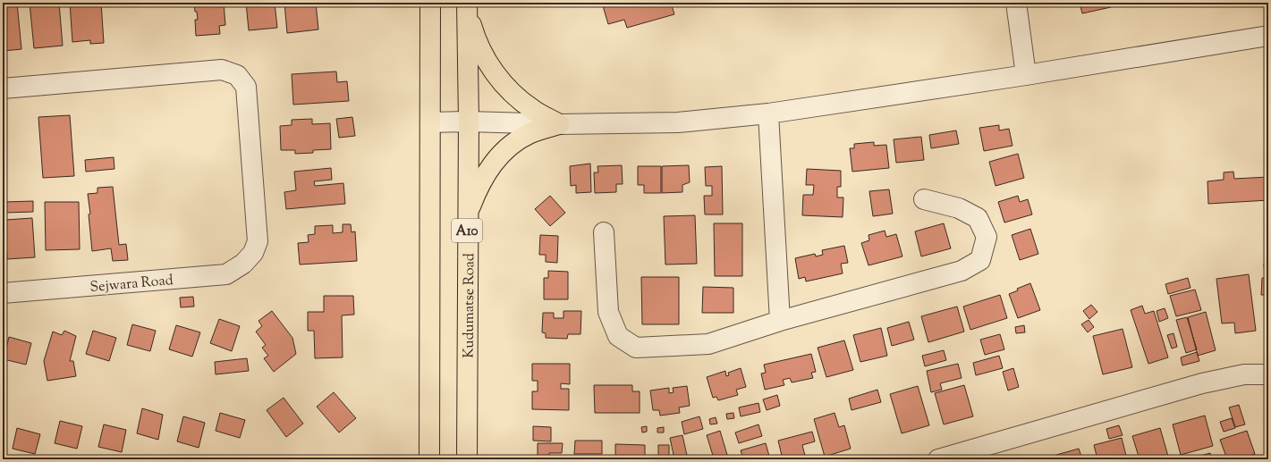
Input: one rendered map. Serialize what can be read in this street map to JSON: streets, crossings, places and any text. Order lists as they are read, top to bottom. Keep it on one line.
{"streets":{"main road":["A10","Kudumatse Road"],"street":["Sejwara Road"]}}
